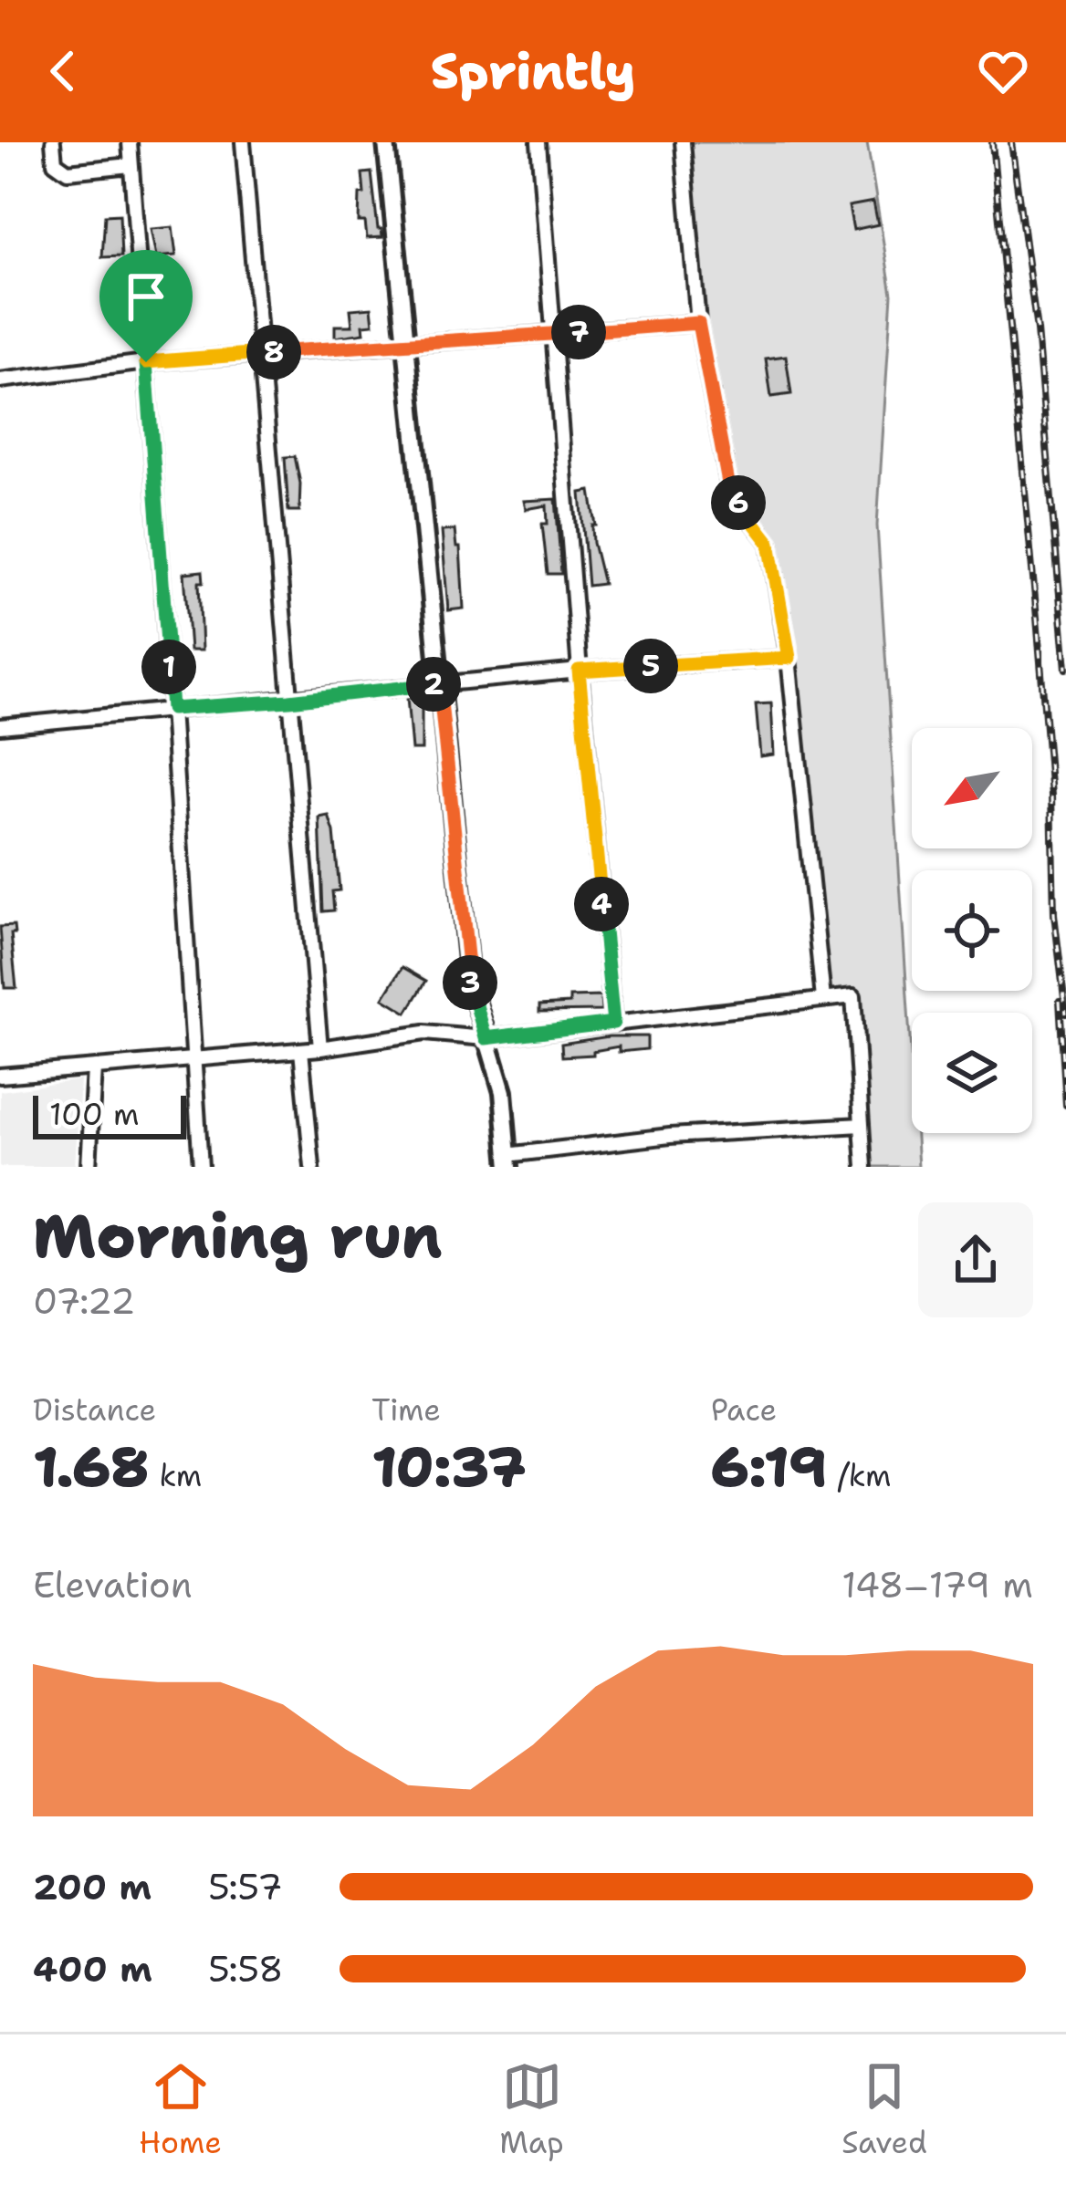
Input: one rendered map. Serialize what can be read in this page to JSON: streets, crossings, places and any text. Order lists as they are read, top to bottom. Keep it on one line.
{"scale_bar":"100 m","north":"bottom left","page":{"header":"Sprintly","pins":["7","8","6","5","1","2","4","3"],"scale":"100 m","heading":["Morning run","07:22"],"stats":[["Distance","1.68 km"],["Time","10:37"],["Pace","6:19 /km"]],"chart":["Elevation","148–179 m"],"list":[{"name":"200 m","note":"5:57"},{"name":"400 m","note":"5:58"}],"tabs":["Home","Map","Saved"]}}
